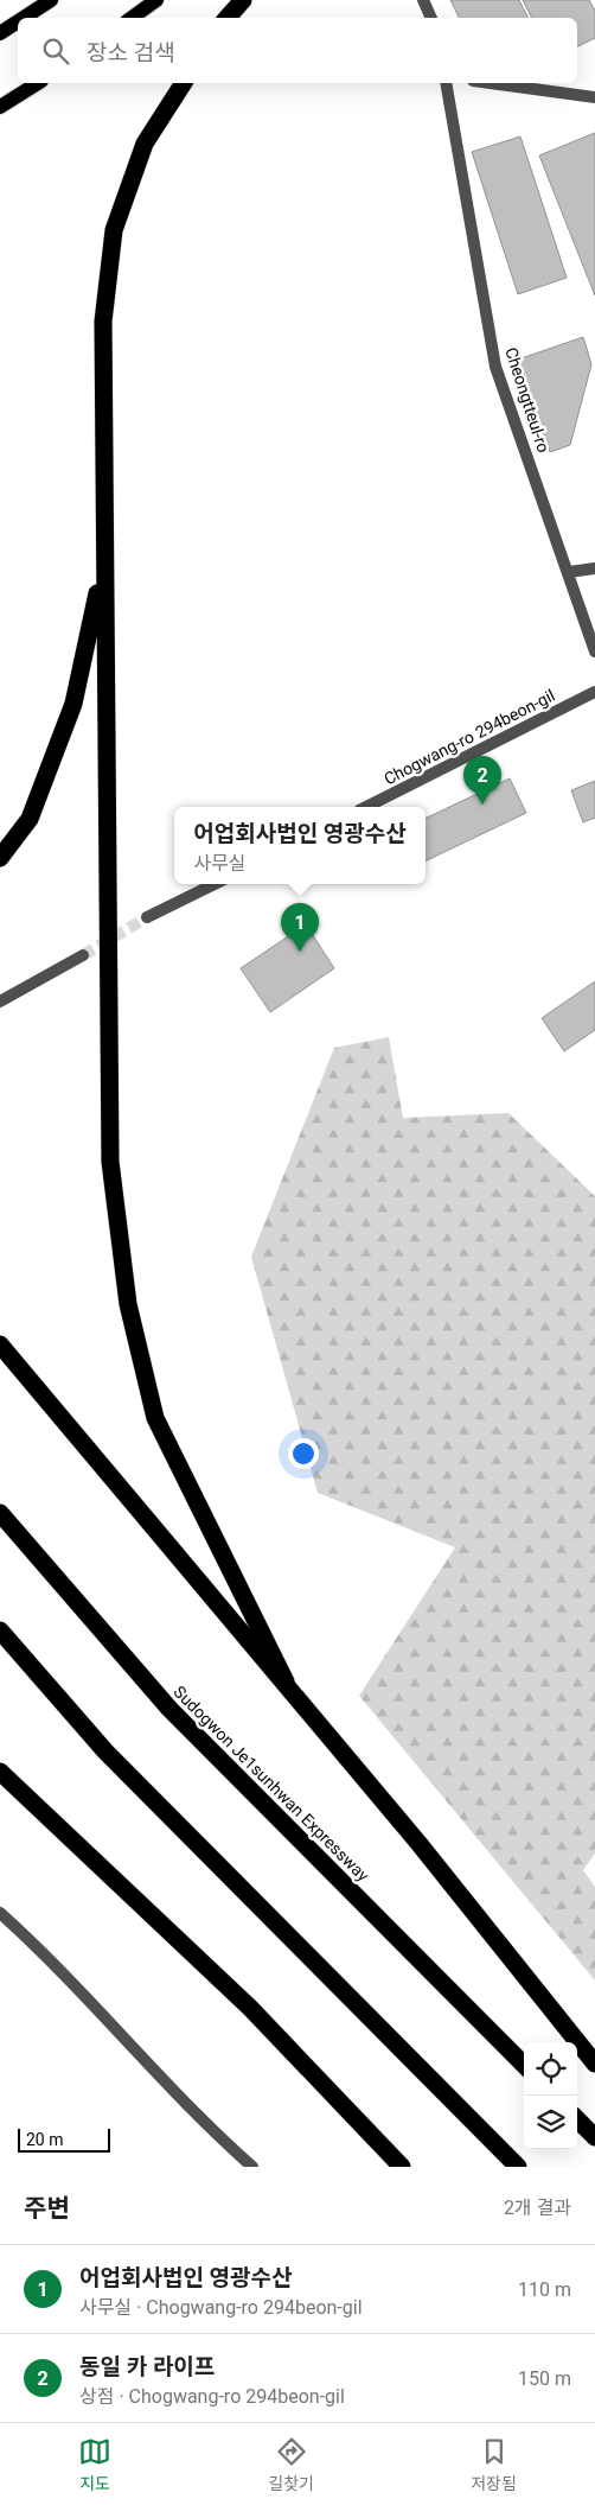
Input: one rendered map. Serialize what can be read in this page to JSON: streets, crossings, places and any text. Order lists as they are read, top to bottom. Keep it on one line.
{"streets":{"highway":["Sudogwon Je1sunhwan Expressway"],"street":["Cheongtteul-ro","Chogwang-ro 294beon-gil"]},"scale_bar":"20 m","page":{"search":"장소 검색","pins":["2","1"],"popup":["어업회사법인 영광수산","사무실"],"scale":"20 m","heading":["주변","2개 결과"],"list":[{"mark":"1","name":"어업회사법인 영광수산","note":"사무실 · Chogwang-ro 294beon-gil","value":"110 m"},{"mark":"2","name":"동일 카 라이프","note":"상점 · Chogwang-ro 294beon-gil","value":"150 m"}],"nav":["지도","길찾기","저장됨"]}}
